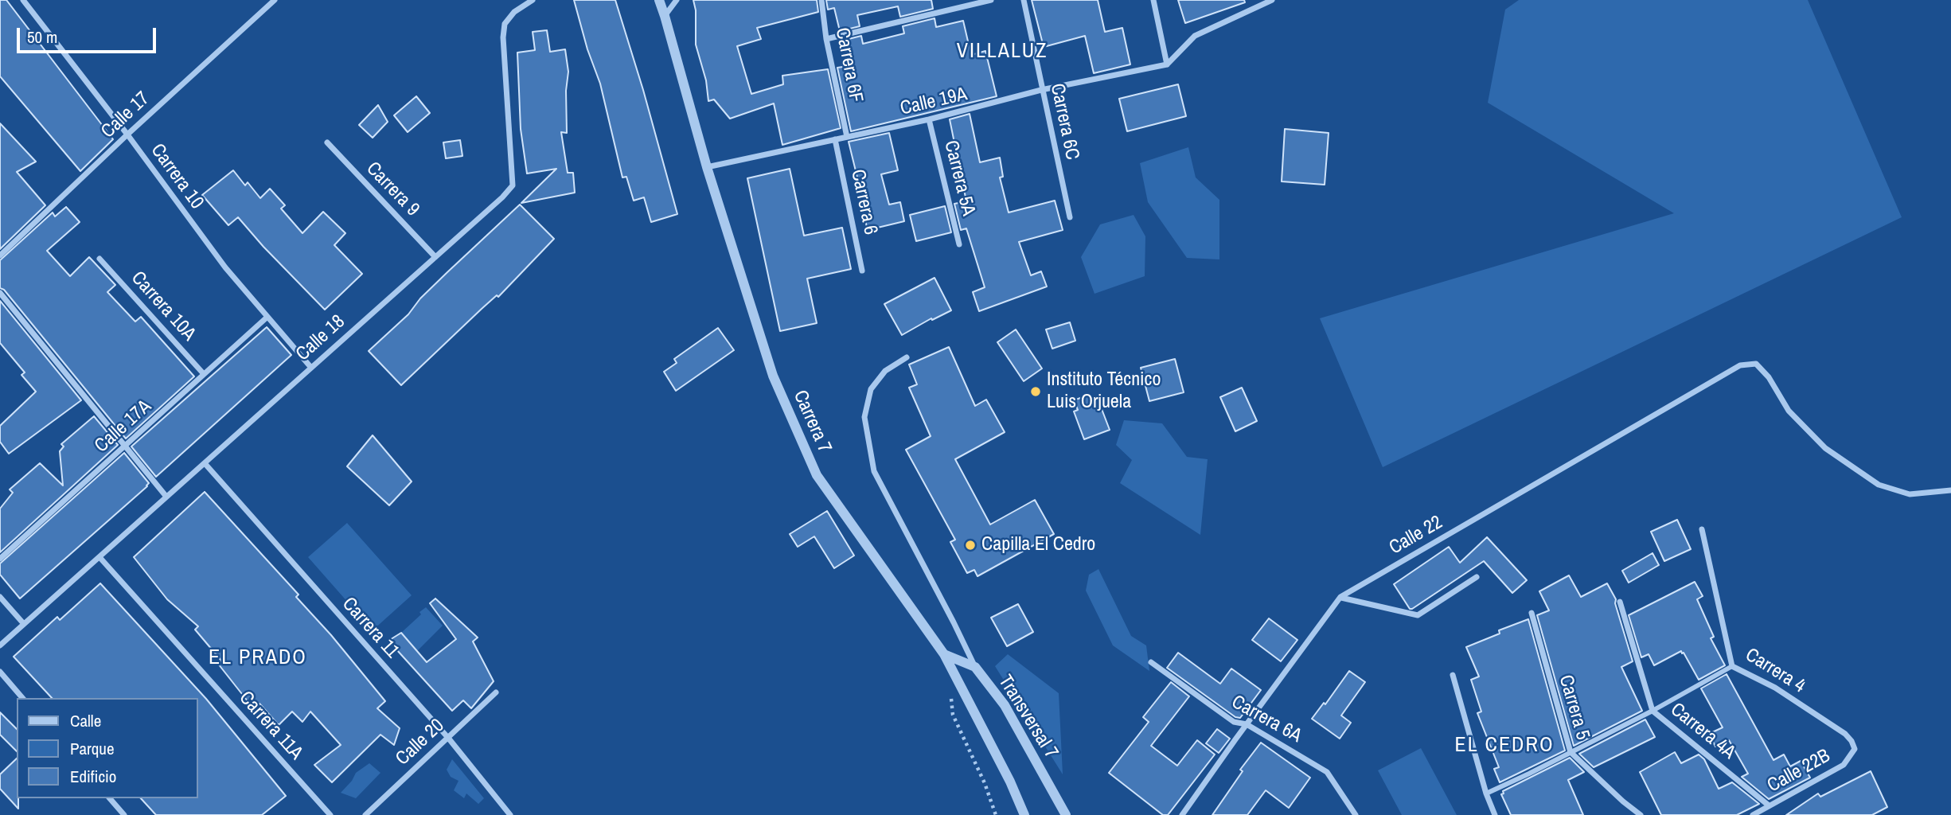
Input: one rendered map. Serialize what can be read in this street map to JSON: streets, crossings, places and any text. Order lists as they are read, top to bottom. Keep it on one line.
{"streets":{"street":["Carrera 6F","Calle 19A","Calle 17","Carrera 6C","Carrera 10","Carrera 5A","Carrera 9","Carrera 6","Carrera 10A","Calle 18","Carrera 7","Calle 17A","Calle 22","Carrera 11","Carrera 4","Carrera 5","Transversal 7","Carrera 6A","Carrera 11A","Carrera 4A","Calle 20","Calle 22B"]},"crossings":[["Carrera 6F","Calle 19A"],["Calle 19A","Carrera 6C"],["Calle 19A","Carrera 5A"],["Calle 19A","Carrera 6"],["Calle 19A","Carrera 7"],["Calle 17","Carrera 10"],["Carrera 10","Calle 18"],["Carrera 10","Calle 17A"],["Carrera 9","Calle 18"],["Carrera 10A","Calle 17A"],["Calle 18","Carrera 11"],["Calle 18","Carrera 11A"],["Carrera 7","Transversal 7"],["Calle 22","Carrera 6A"],["Carrera 11","Calle 20"],["Carrera 4","Calle 22B"],["Carrera 4A","Calle 22B"]],"districts":["VILLALUZ","EL PRADO","EL CEDRO"],"places":["Instituto Técnico Luis Orjuela","Capilla El Cedro"],"legend":["Calle","Parque","Edificio"],"scale_bar":"50 m"}
